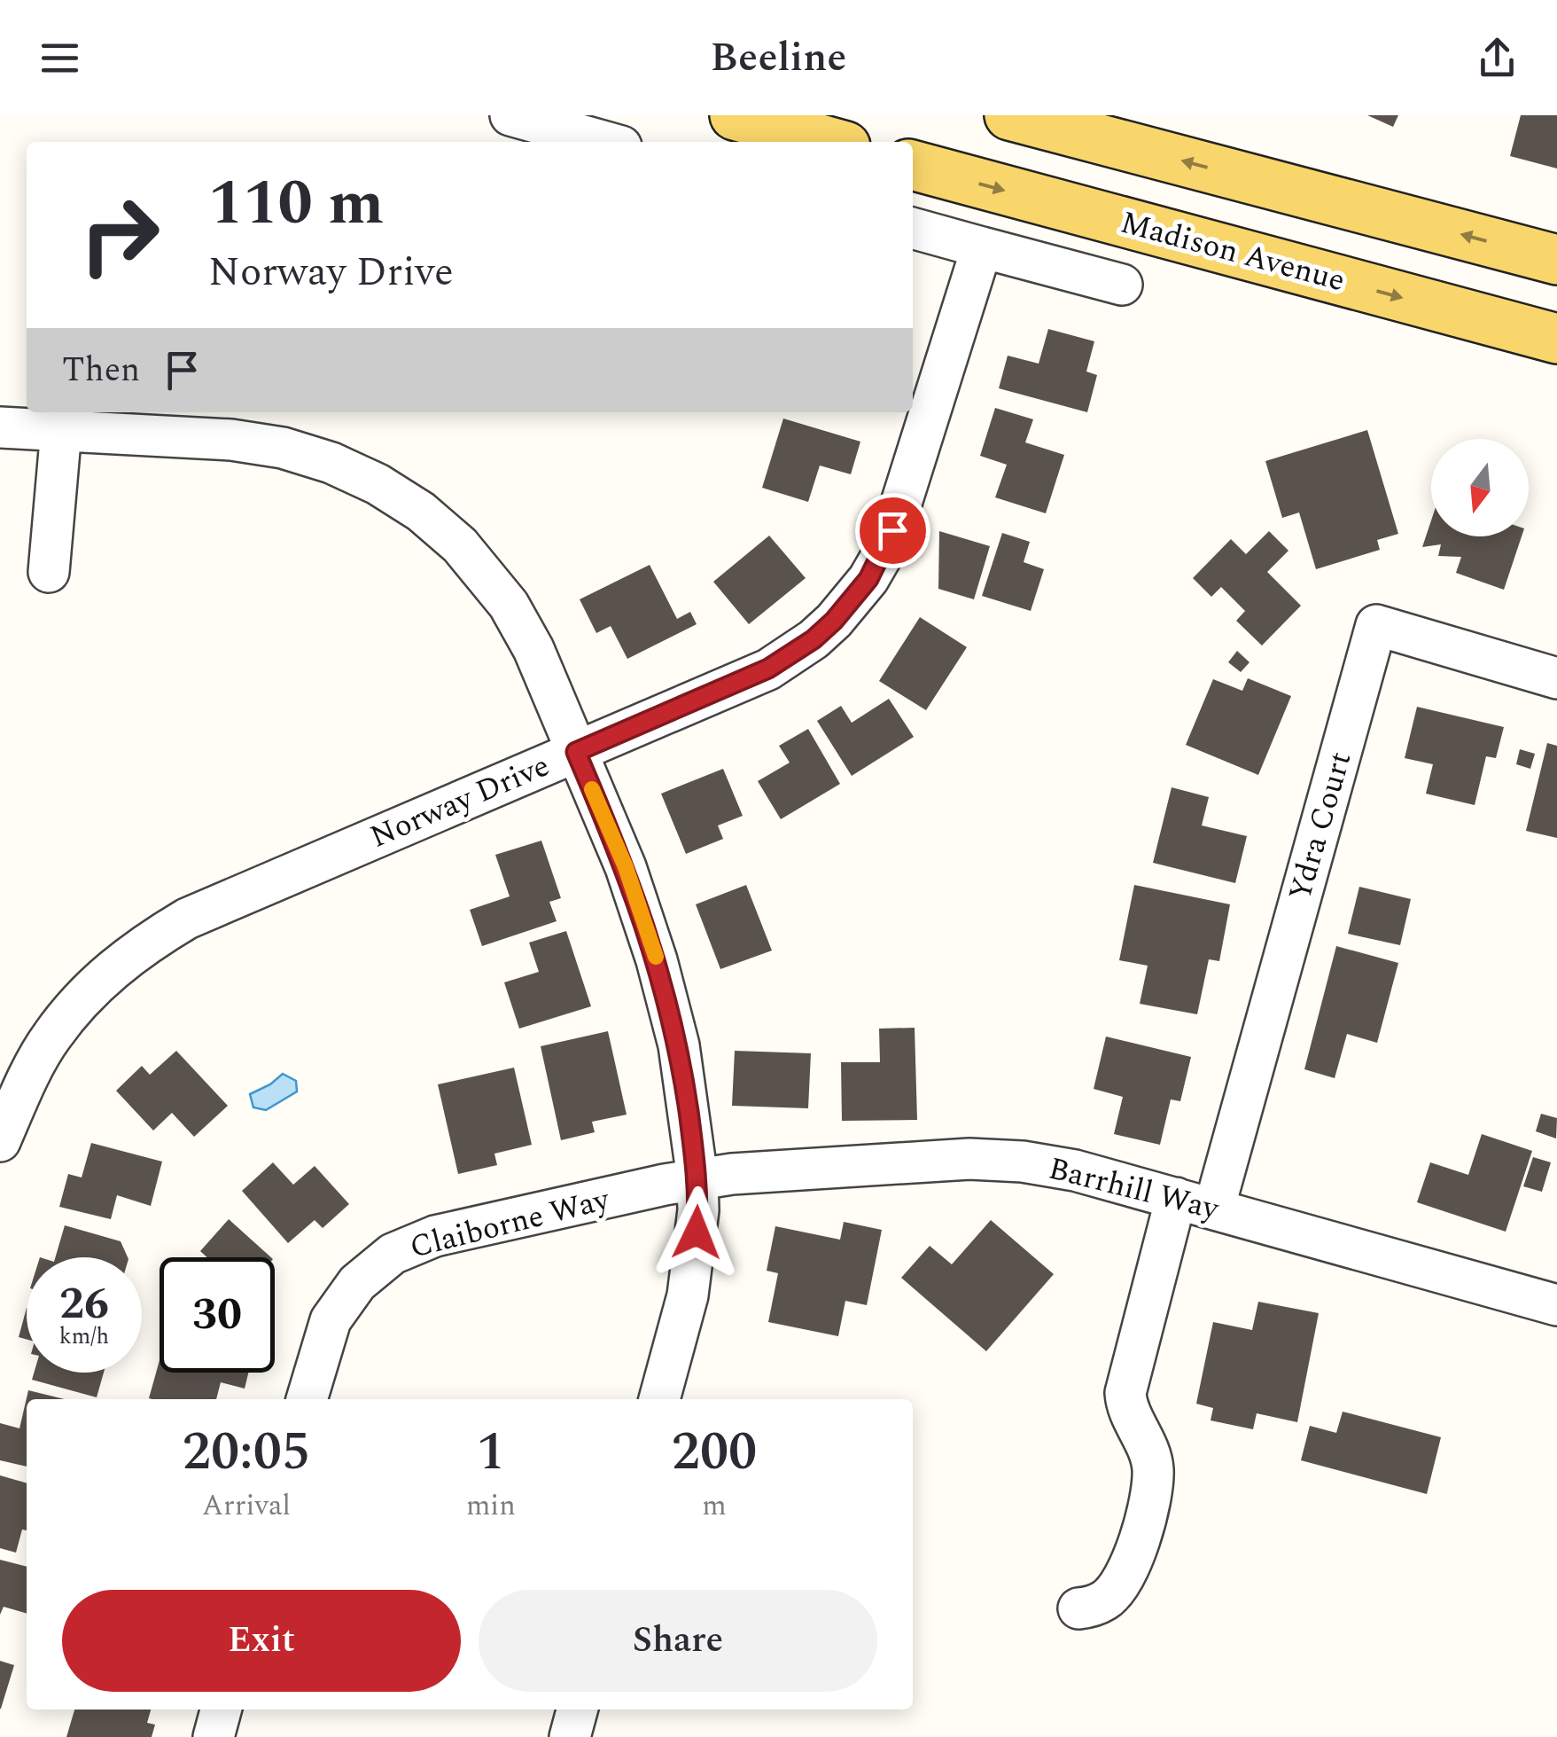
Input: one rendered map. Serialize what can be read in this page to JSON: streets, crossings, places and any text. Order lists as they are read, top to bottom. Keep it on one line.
{"streets":{"main road":["Madison Avenue"],"street":["Norway Drive","Ydra Court","Barrhill Way","Claiborne Way"]},"crossings":[["Ydra Court","Barrhill Way"],["Barrhill Way","Claiborne Way"]],"north":"bottom","page":{"header":"Beeline","turn":["110 m","Norway Drive"],"then":"Then","speed":"26 km/h","limit":"30","eta":["20:05","Arrival","1","min","200","m"],"buttons":["Exit","Share"]}}
